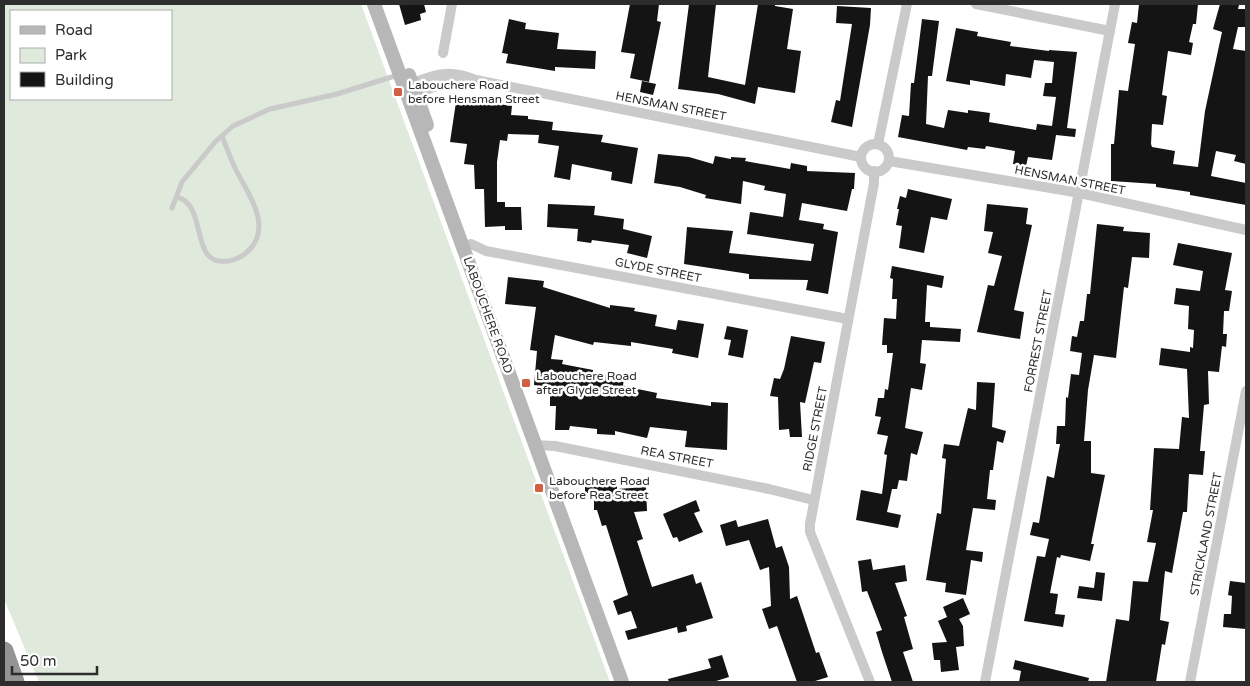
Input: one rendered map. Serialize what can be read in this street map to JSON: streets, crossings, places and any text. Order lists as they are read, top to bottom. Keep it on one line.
{"streets":{"main road":["LABOUCHERE ROAD"],"street":["HENSMAN STREET","GLYDE STREET","FORREST STREET","RIDGE STREET","REA STREET","STRICKLAND STREET"]},"crossings":[["HENSMAN STREET","LABOUCHERE ROAD"],["HENSMAN STREET","FORREST STREET"],["HENSMAN STREET","RIDGE STREET"],["GLYDE STREET","LABOUCHERE ROAD"],["GLYDE STREET","RIDGE STREET"],["LABOUCHERE ROAD","REA STREET"],["RIDGE STREET","REA STREET"]],"places":{"transit":["Labouchere Road before Hensman Street","Labouchere Road after Glyde Street","Labouchere Road before Rea Street"]},"legend":["Road","Park","Building"],"scale_bar":"50 m"}
